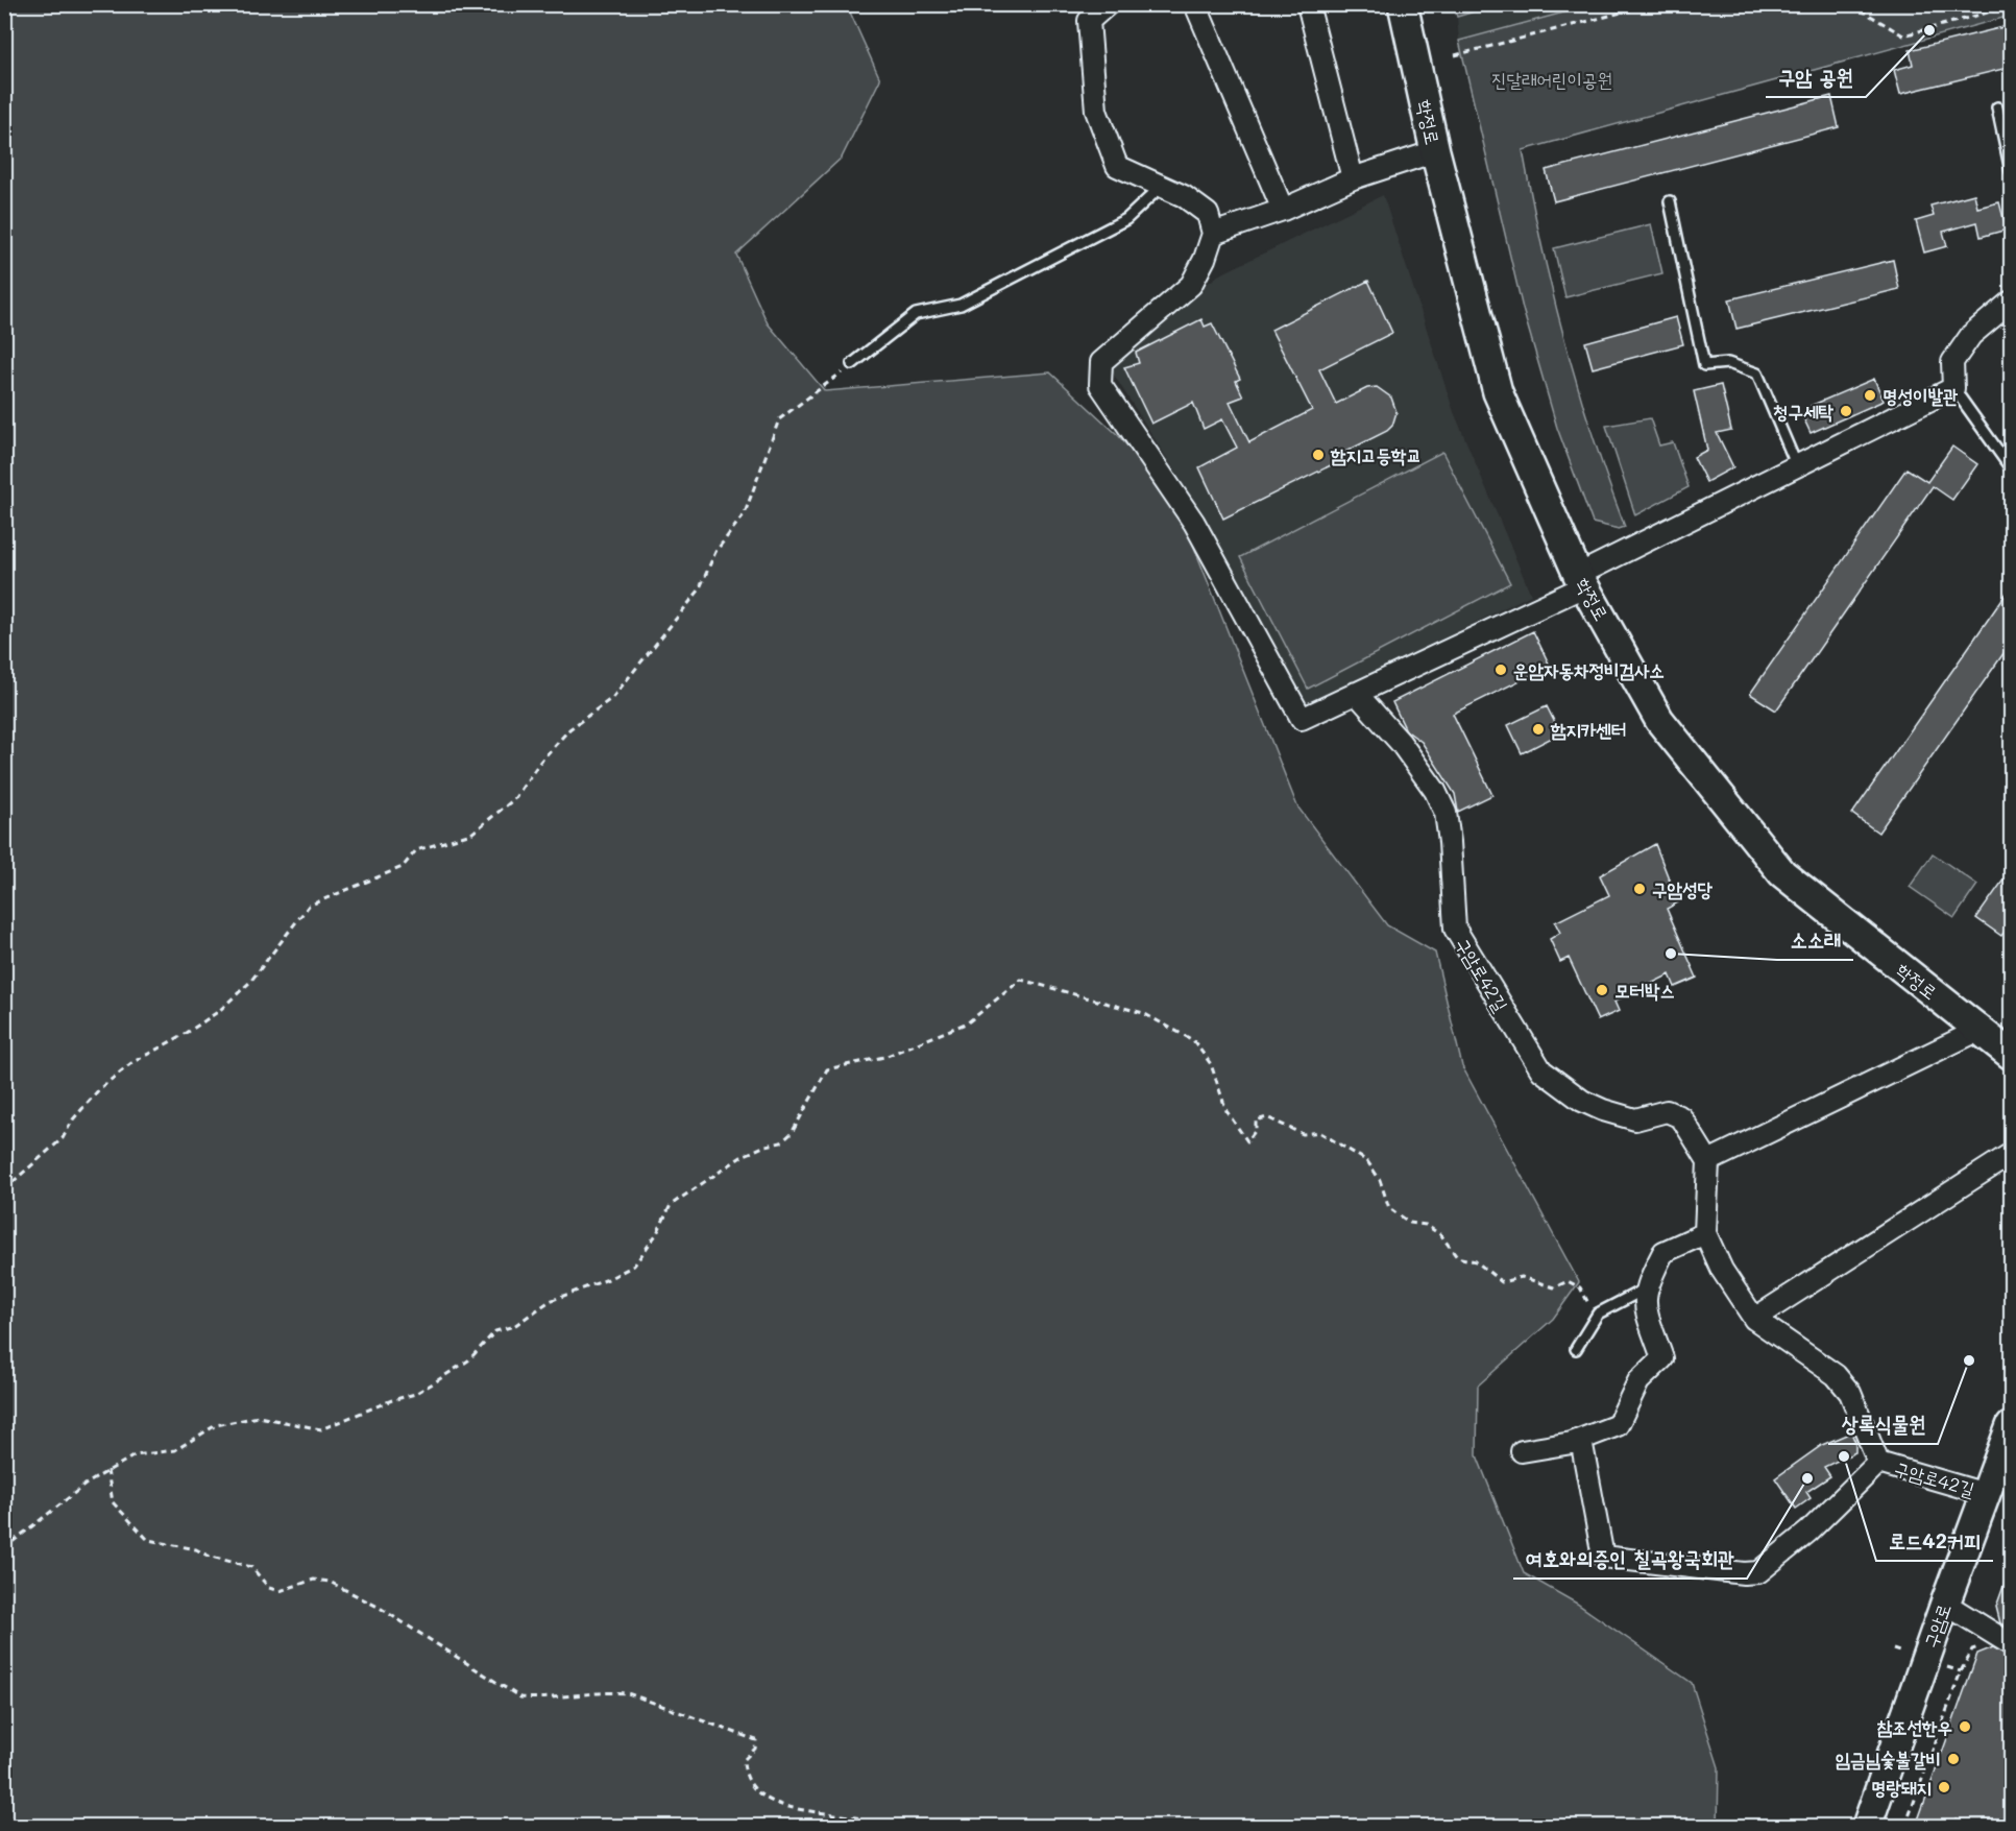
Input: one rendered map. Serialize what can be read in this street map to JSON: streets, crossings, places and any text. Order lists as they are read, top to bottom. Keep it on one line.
{"streets":{"main road":["학정로","구암로"],"street":["구암로42길"]},"crossings":[["구암로42길","구암로"]],"parks":["진달래어린이공원"],"places":["구암 공원","명성이발관","청구세탁","함지고등학교","운암자동차정비검사소","함지카센터","구암성당","소소래","모터박스","상록식물원","로드42커피","여호와의증인 칠곡왕국회관","참조선한우","임금님숯불갈비","명랑돼지"]}
